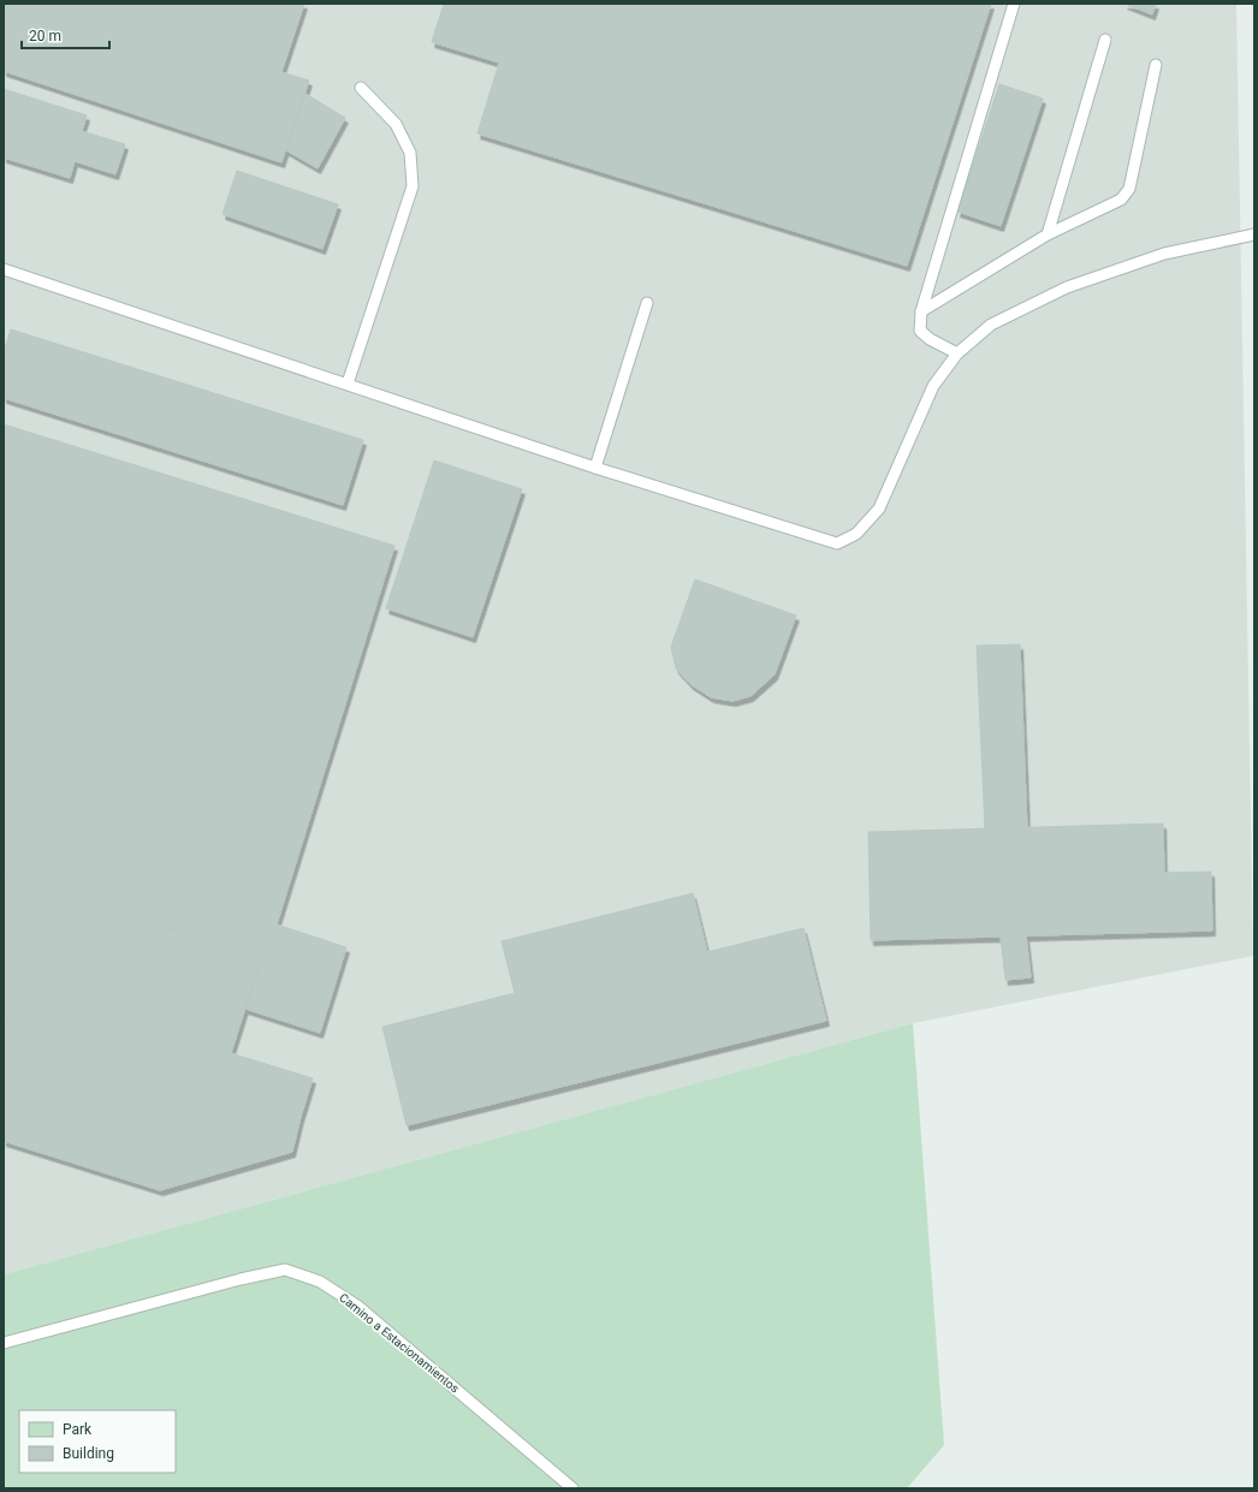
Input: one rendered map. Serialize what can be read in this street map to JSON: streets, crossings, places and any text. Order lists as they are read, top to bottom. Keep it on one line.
{"streets":{"lane":["Camino a Estacionamientos"]},"legend":["Park","Building"],"scale_bar":"20 m"}
